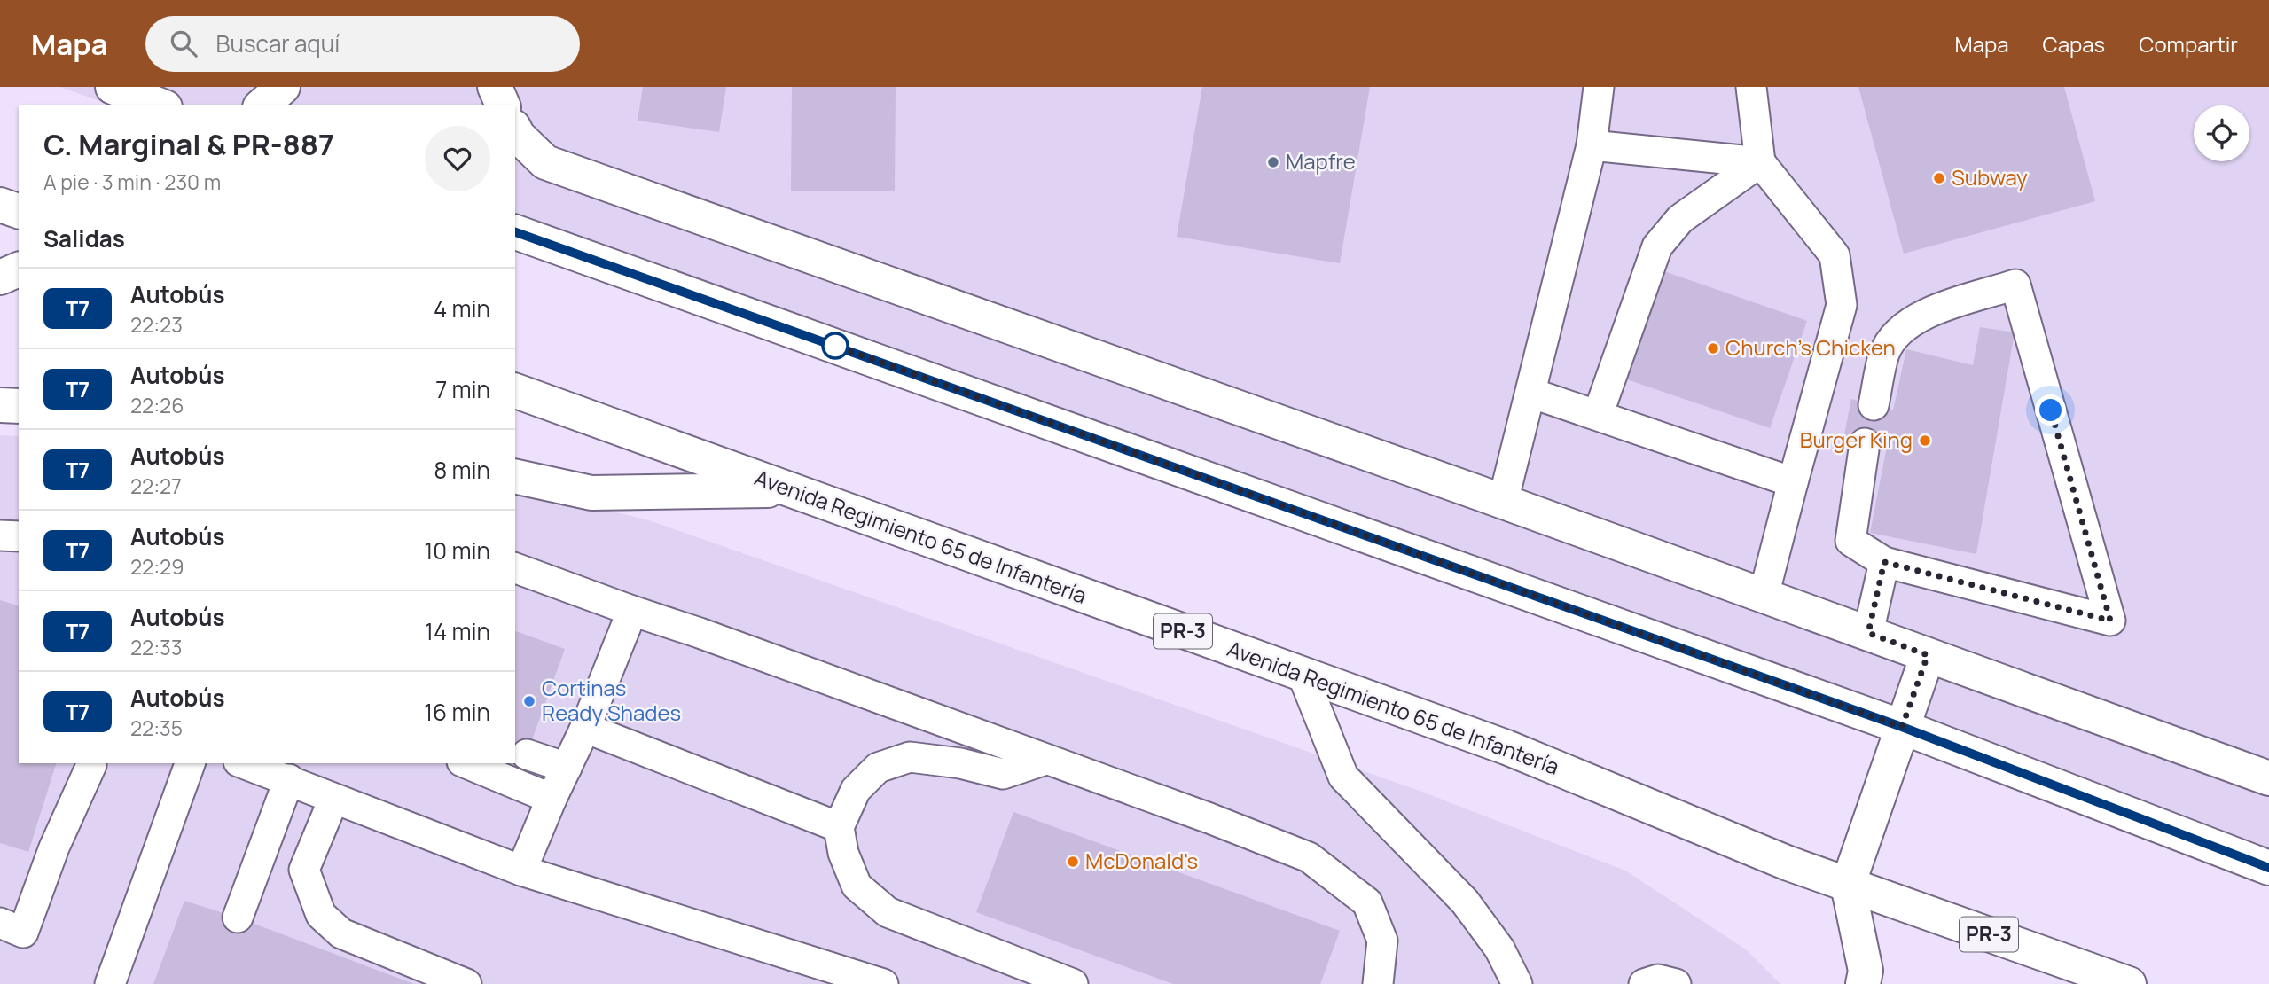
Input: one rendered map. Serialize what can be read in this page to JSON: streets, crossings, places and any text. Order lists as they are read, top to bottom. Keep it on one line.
{"streets":{"main road":["Avenida Regimiento 65 de Infantería","PR-3"]},"places":["Mapfre","Subway","Church's Chicken","Burger King","Cortinas Ready Shades","McDonald's"],"lines":["bus line T7"],"page":{"header":"Mapa","search":"Buscar aquí","nav":["Mapa","Capas","Compartir"],"heading":[["C. Marginal & PR-887","A pie · 3 min · 230 m"],"Salidas"],"list":[{"mark":"T7","name":"Autobús","note":"22:23","value":"4 min"},{"mark":"T7","name":"Autobús","note":"22:26","value":"7 min"},{"mark":"T7","name":"Autobús","note":"22:27","value":"8 min"},{"mark":"T7","name":"Autobús","note":"22:29","value":"10 min"},{"mark":"T7","name":"Autobús","note":"22:33","value":"14 min"},{"mark":"T7","name":"Autobús","note":"22:35","value":"16 min"}]}}
